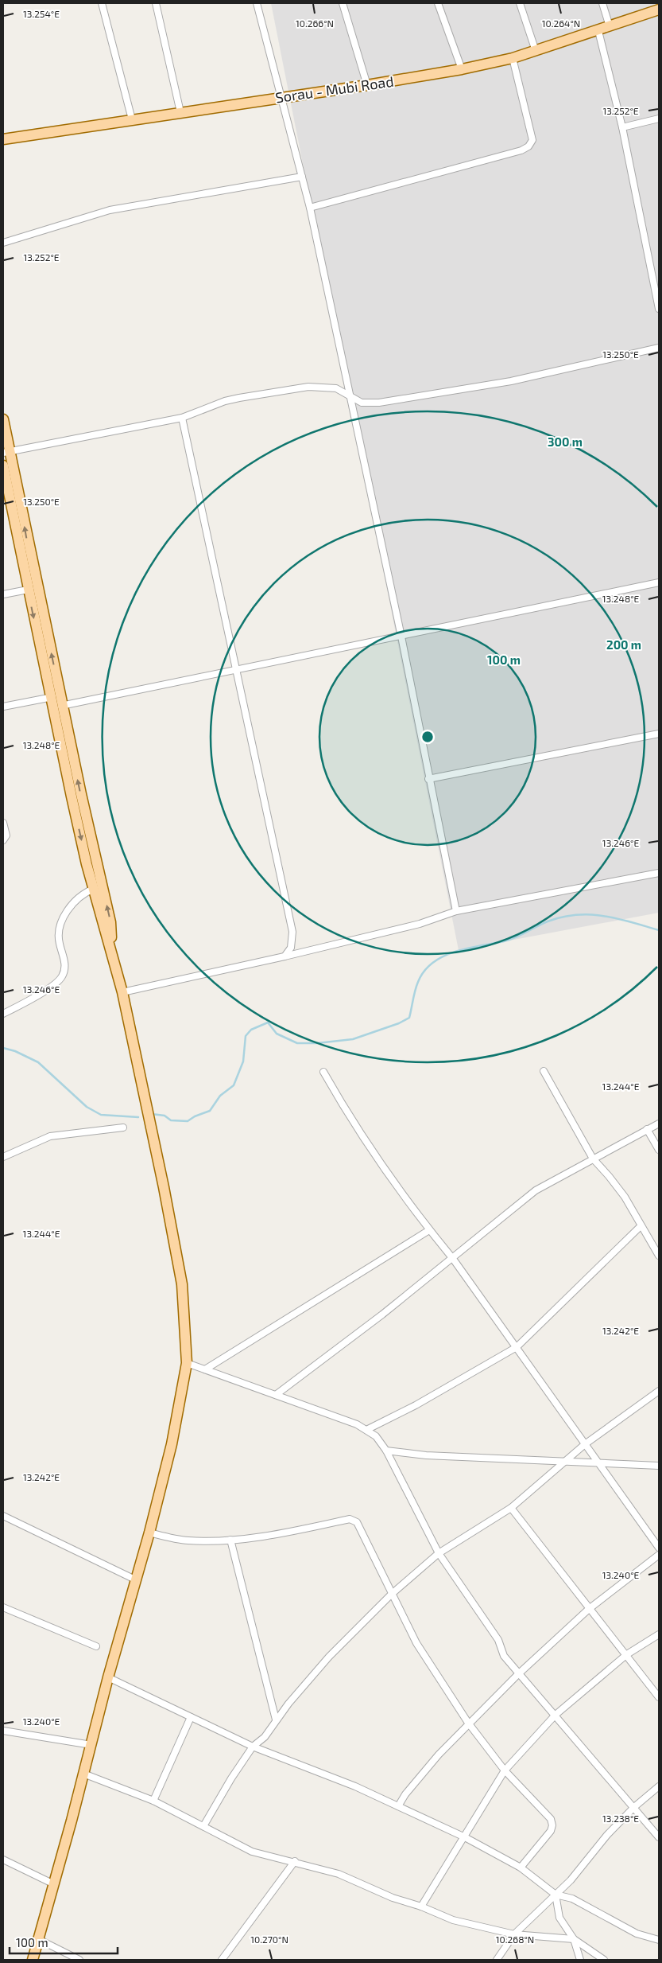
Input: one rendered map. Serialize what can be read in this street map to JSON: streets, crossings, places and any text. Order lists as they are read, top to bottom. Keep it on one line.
{"streets":{"main road":["Sorau - Mubi Road"]},"scale_bar":"100 m","coordinates":["13.254°E","10.266°N","10.264°N","13.252°E","13.250°E","13.248°E","13.246°E","13.244°E","13.242°E","13.240°E","13.238°E","10.270°N","10.268°N"],"rings":["300 m","200 m","100 m"]}
